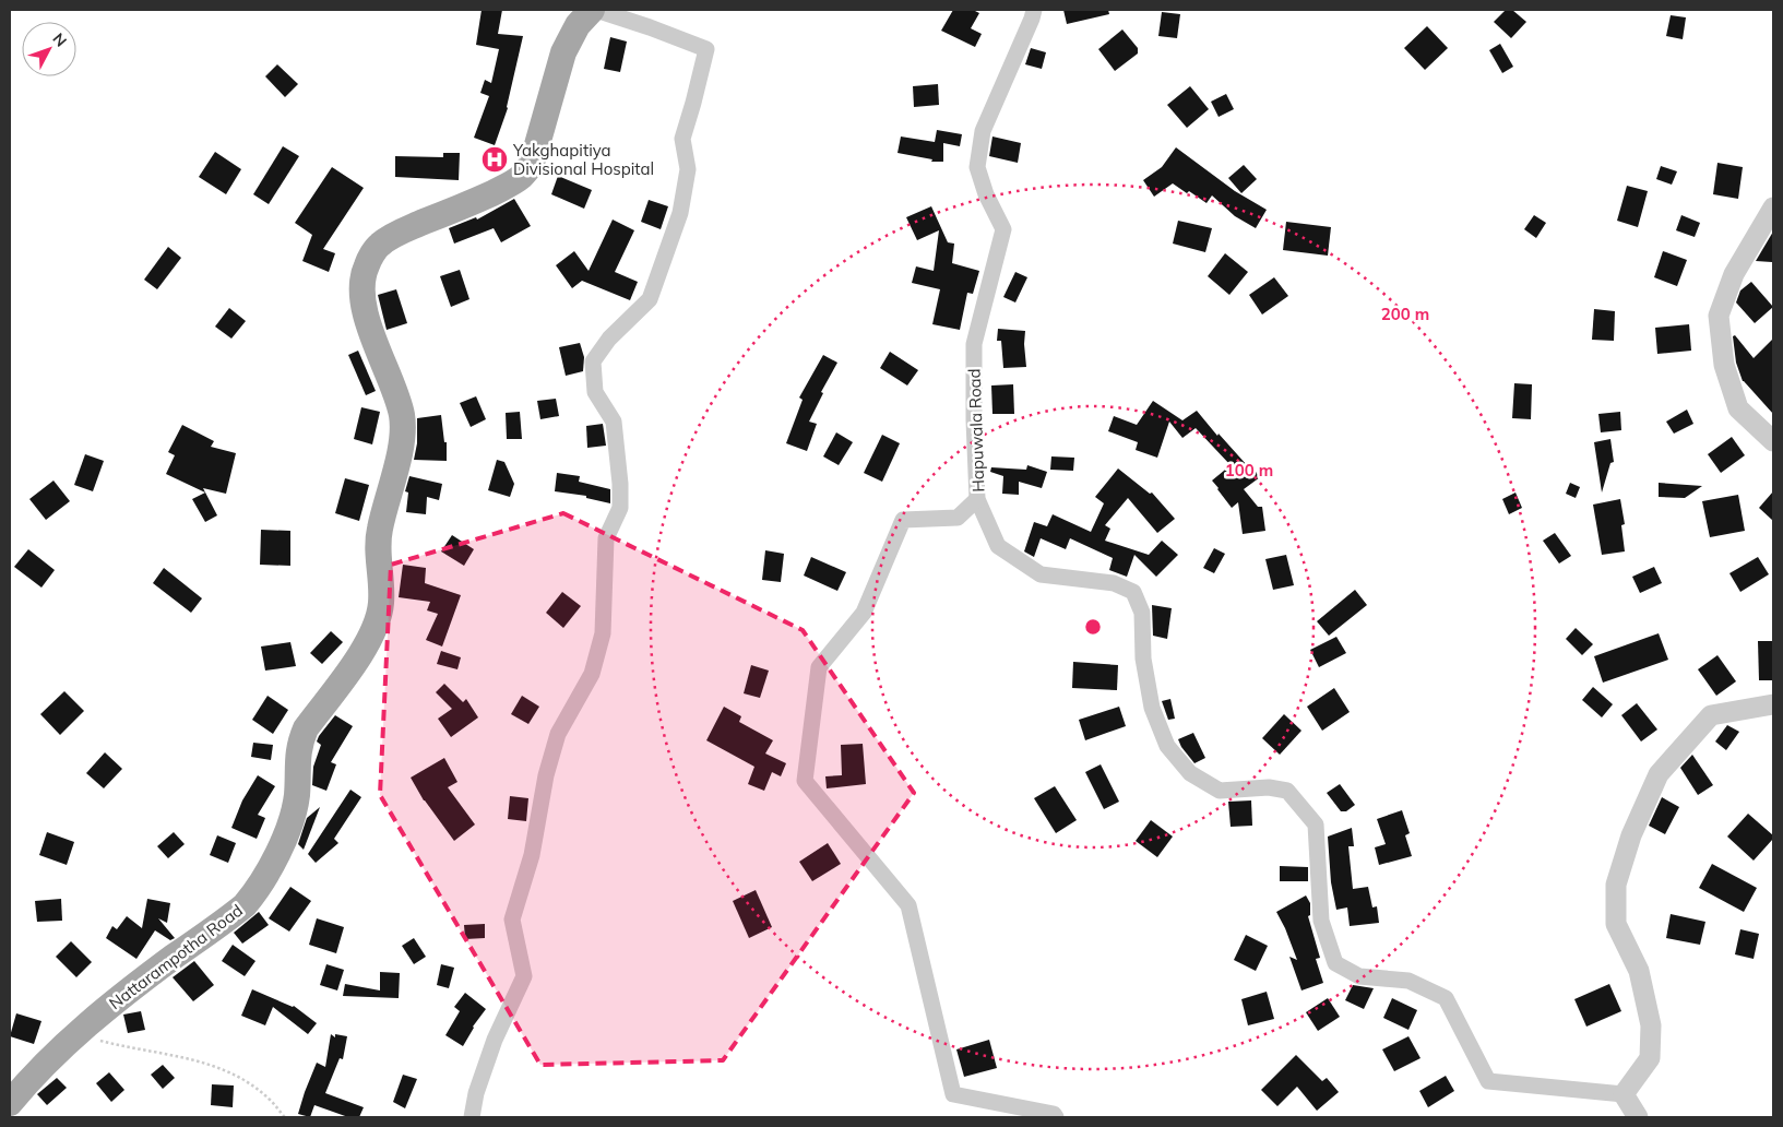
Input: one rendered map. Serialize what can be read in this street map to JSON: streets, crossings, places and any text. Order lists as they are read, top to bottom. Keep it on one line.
{"streets":{"main road":["Nattarampotha Road"],"street":["Hapuwala Road"]},"places":{"hospital":["Yakghapitiya Divisional Hospital"]},"north":"top right","rings":["200 m","100 m"]}
